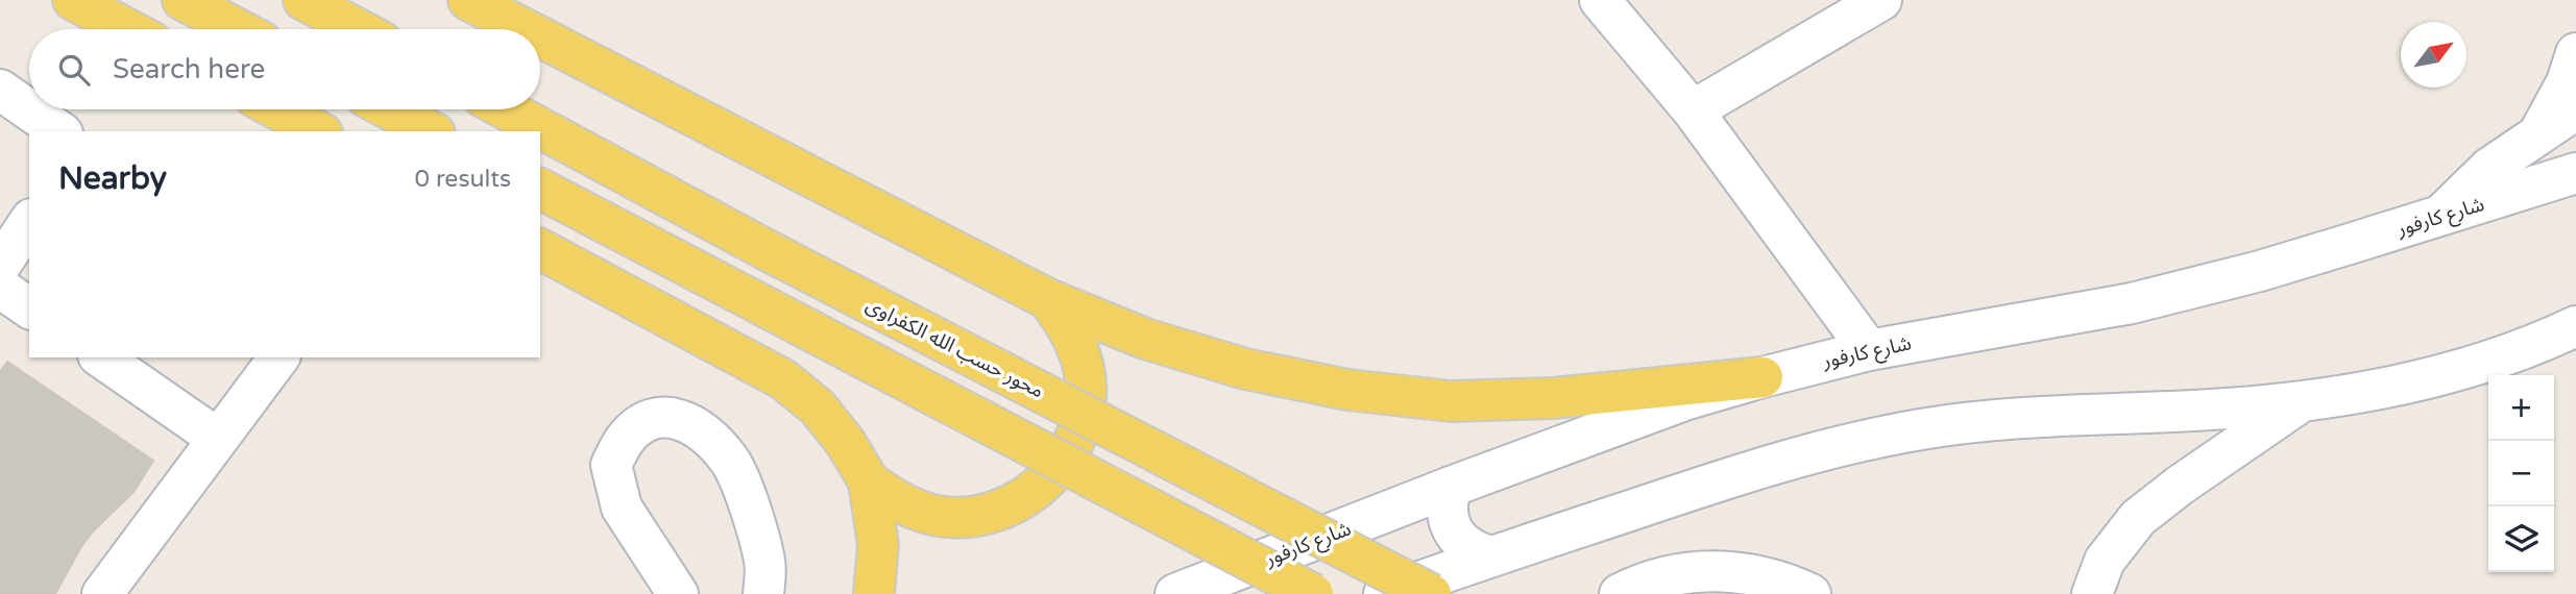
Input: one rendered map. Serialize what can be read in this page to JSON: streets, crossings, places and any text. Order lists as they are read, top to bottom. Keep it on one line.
{"streets":{"main road":["محور حسب الله الكفراوى"],"street":["شارع كارفور"]},"north":"top right","page":{"search":"Search here","heading":["Nearby","0 results"],"map_buttons":["+","−"]}}
